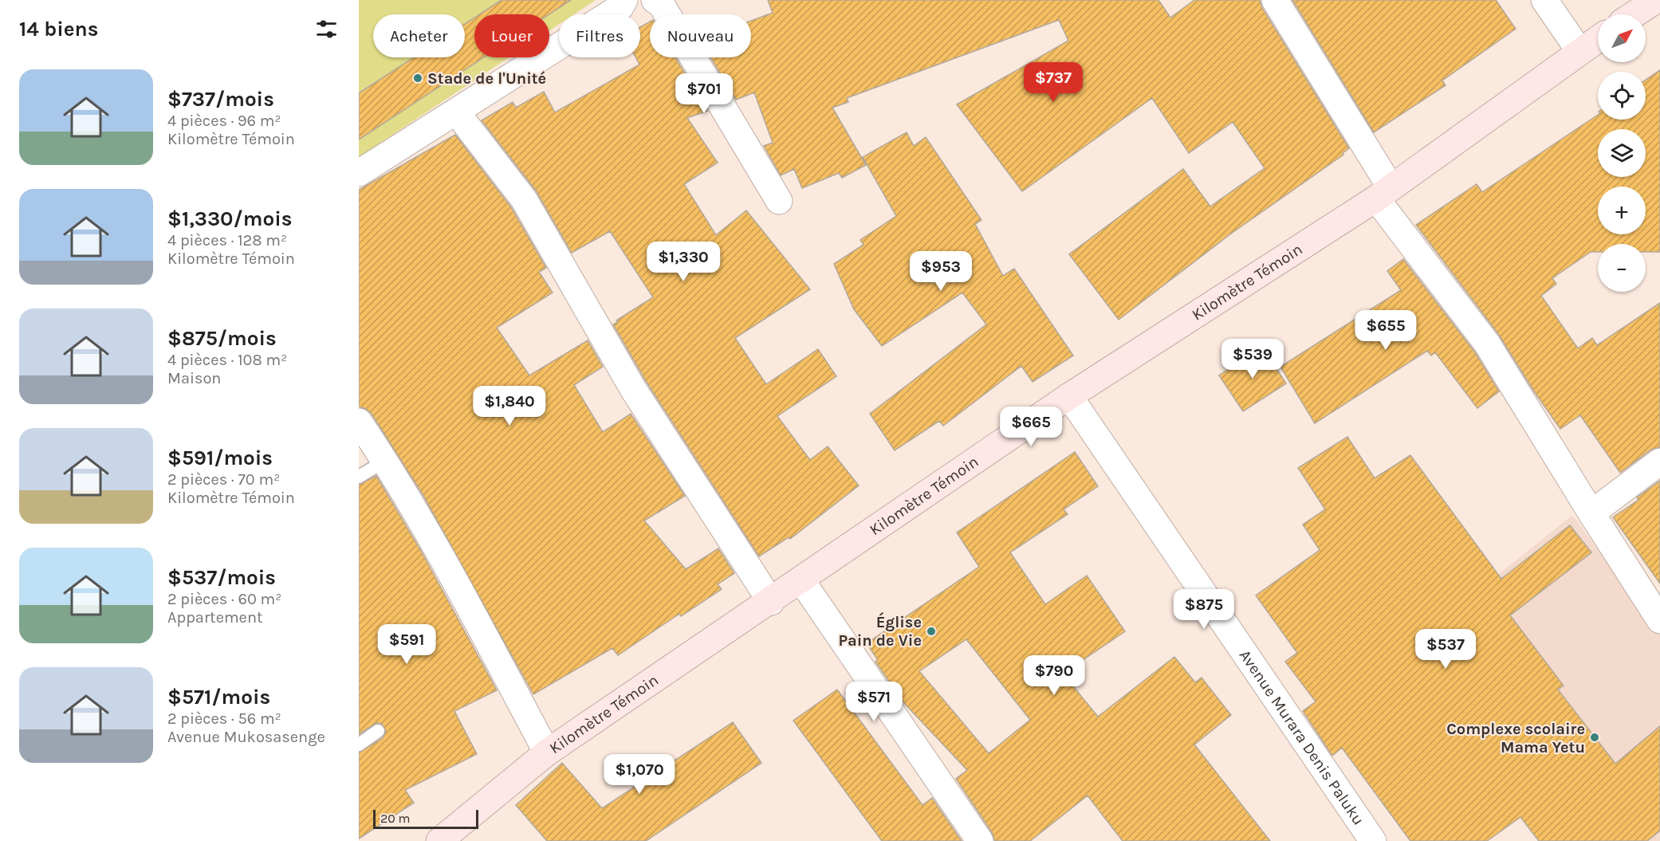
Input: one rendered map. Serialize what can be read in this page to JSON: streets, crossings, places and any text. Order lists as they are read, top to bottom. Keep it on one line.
{"streets":{"main road":["Kilomètre Témoin"],"street":["Avenue Murara Denis Paluku"]},"crossings":[["Kilomètre Témoin","Avenue Murara Denis Paluku"]],"places":["Stade de l'Unité","Église Pain de Vie","Complexe scolaire Mama Yetu"],"scale_bar":"20 m","north":"top right","page":{"heading":"14 biens","map_buttons":["+","−"],"chip":["Acheter","Louer","Filtres","Nouveau"],"list":[{"name":"$737/mois","note":"4 pièces · 96 m² · Kilomètre Témoin"},{"name":"$1,330/mois","note":"4 pièces · 128 m² · Kilomètre Témoin"},{"name":"$875/mois","note":"4 pièces · 108 m² · Maison"},{"name":"$591/mois","note":"2 pièces · 70 m² · Kilomètre Témoin"},{"name":"$537/mois","note":"2 pièces · 60 m² · Appartement"},{"name":"$571/mois","note":"2 pièces · 56 m² · Avenue Mukosasenge"}],"price":["$737","$701","$1,330","$953","$655","$539","$1,840","$665","$875","$591","$537","$790","$571","$1,070"],"scale":"20 m"}}
